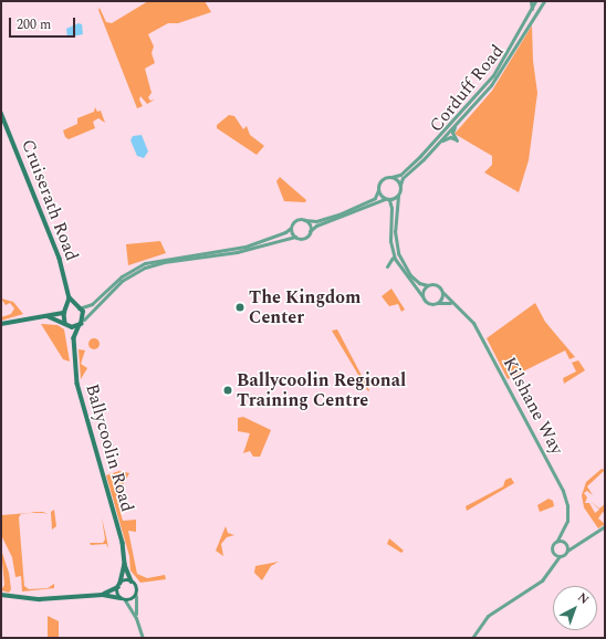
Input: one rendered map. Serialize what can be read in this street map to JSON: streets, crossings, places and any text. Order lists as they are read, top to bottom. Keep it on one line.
{"streets":{"main road":["Cruiserath Road","Ballycoolin Road"],"street":["Corduff Road","Kilshane Way"]},"crossings":[["Cruiserath Road","Ballycoolin Road"]],"places":["The Kingdom Center","Ballycoolin Regional Training Centre"],"scale_bar":"200 m","north":"top right"}
